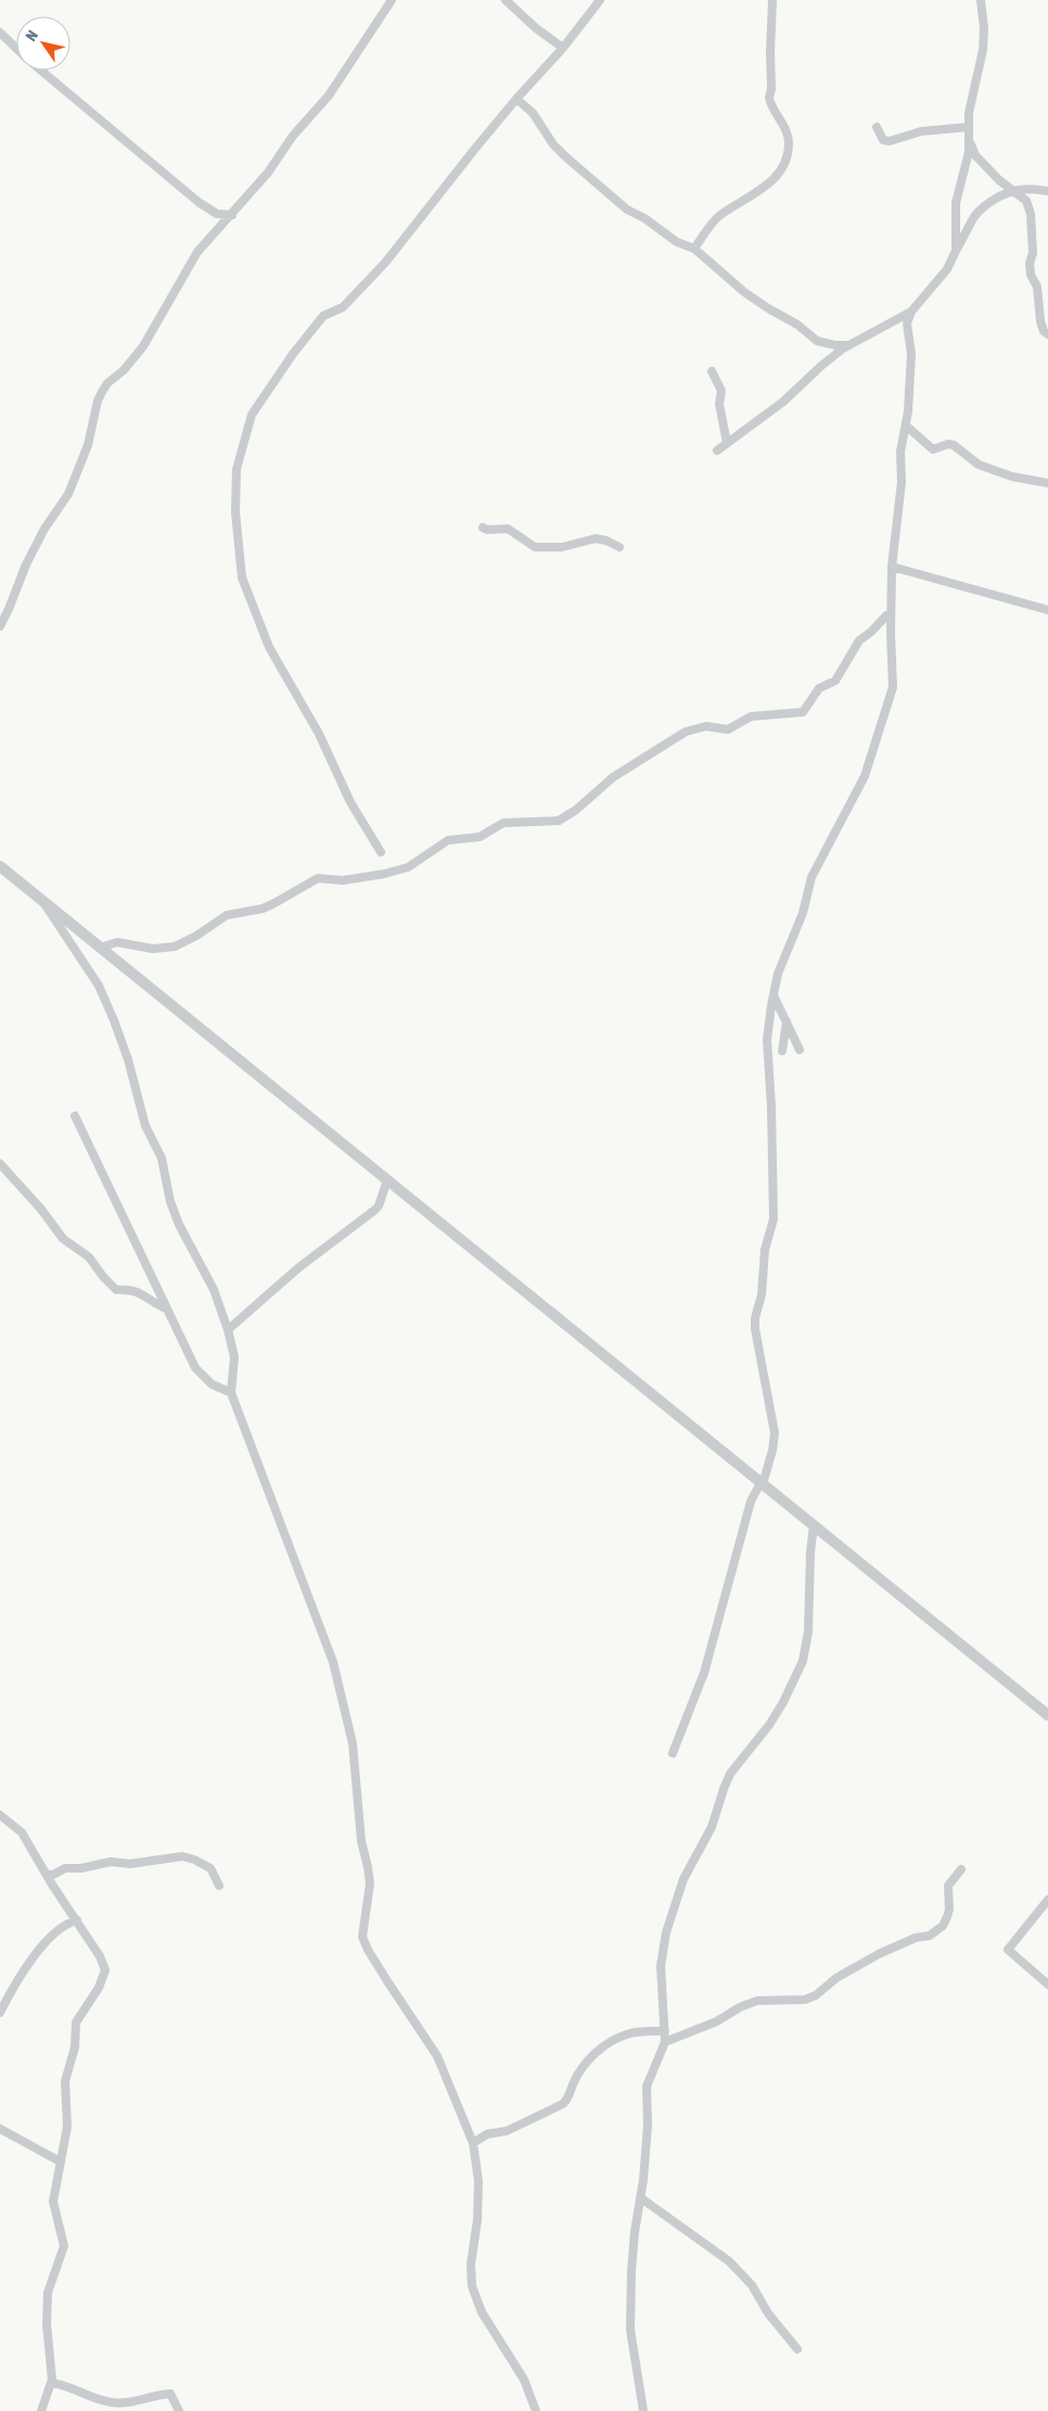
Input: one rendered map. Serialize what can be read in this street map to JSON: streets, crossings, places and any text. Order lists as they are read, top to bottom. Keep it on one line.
{"north":"top left"}
